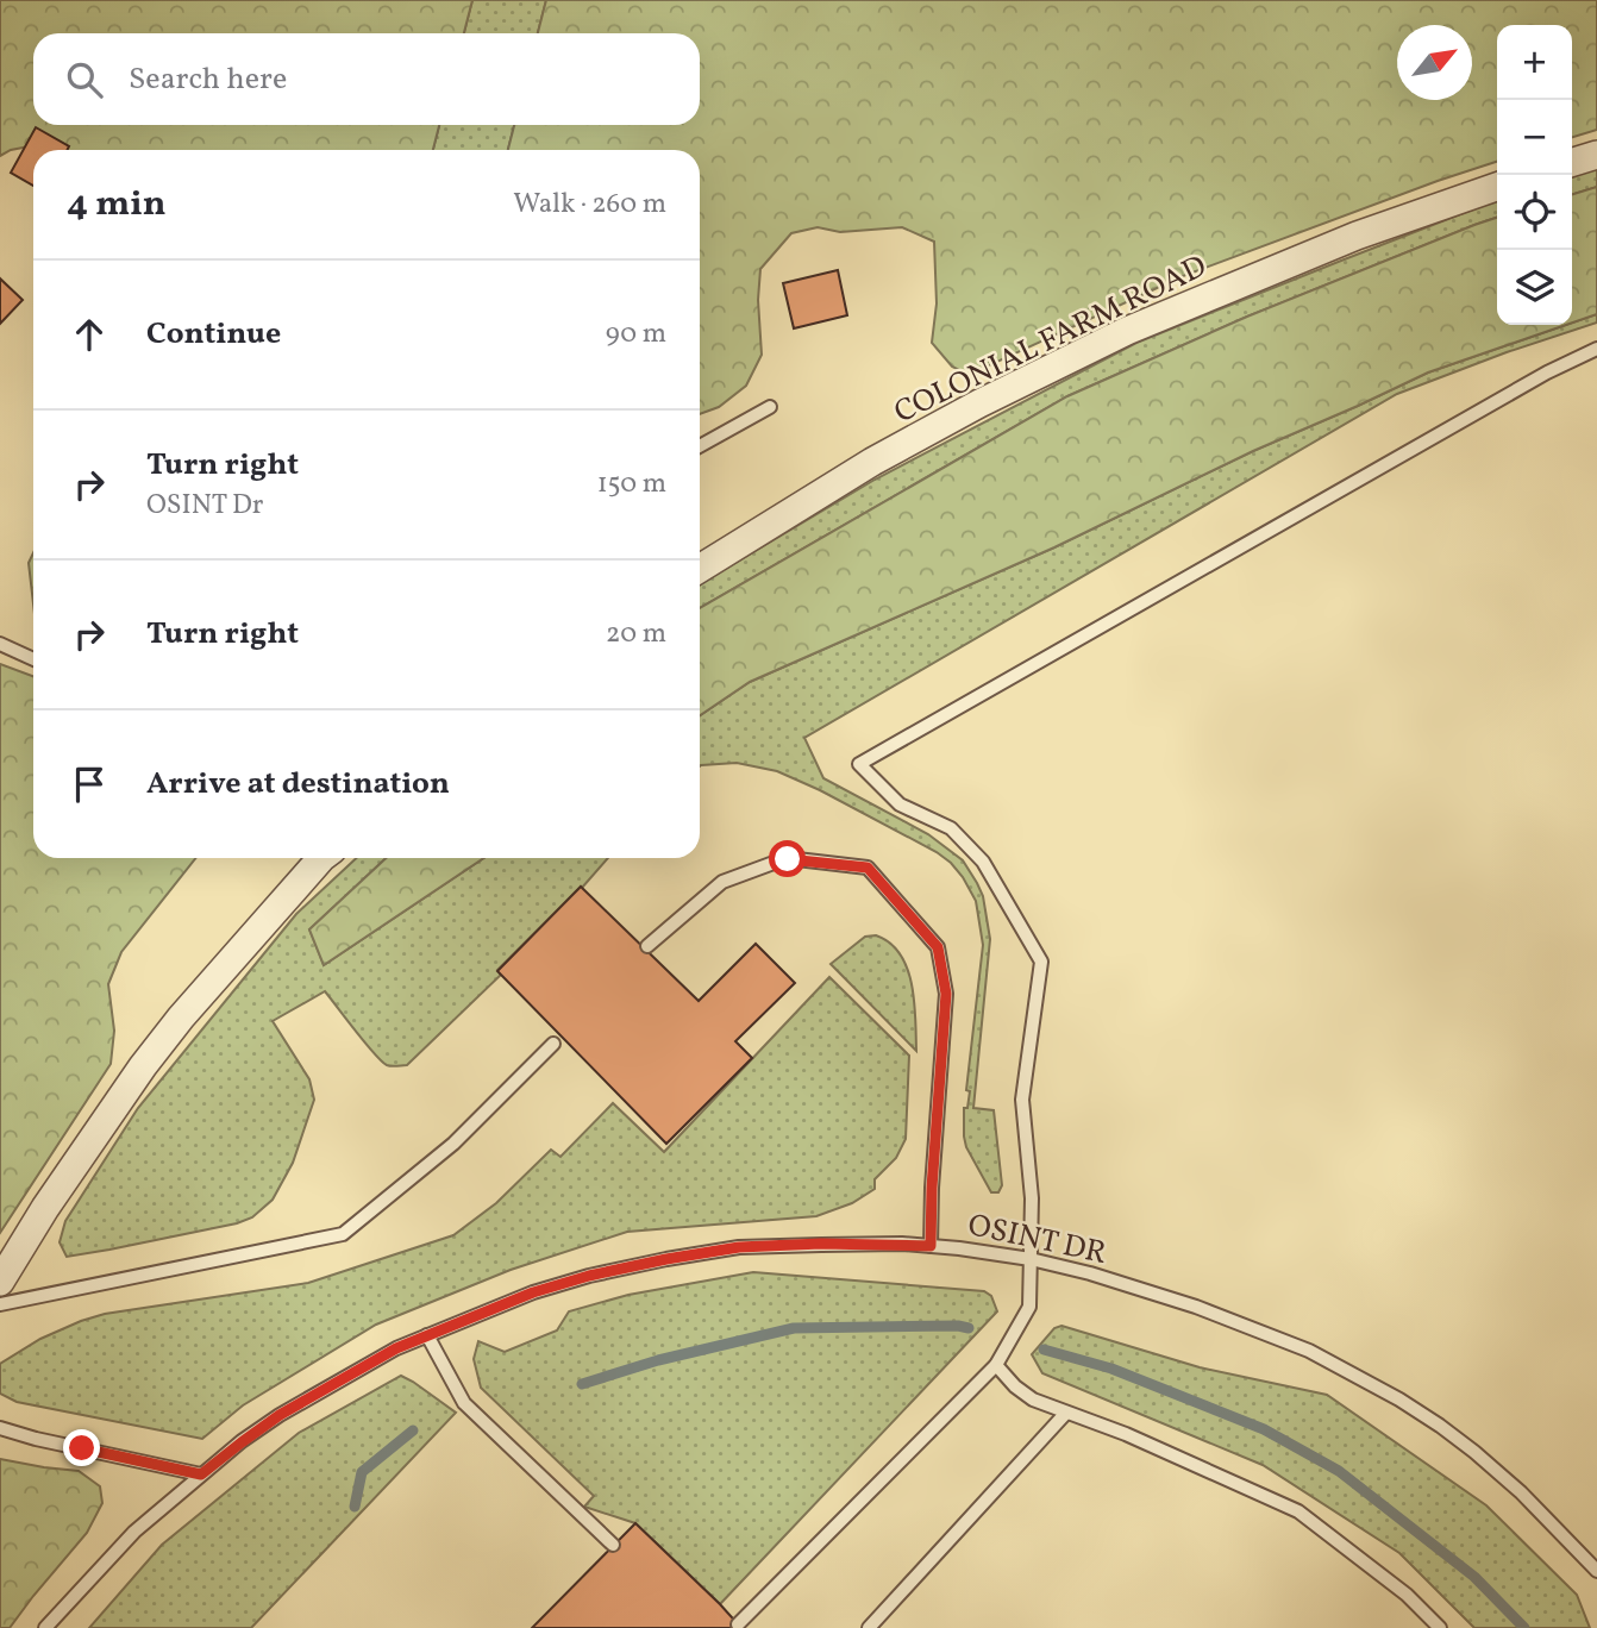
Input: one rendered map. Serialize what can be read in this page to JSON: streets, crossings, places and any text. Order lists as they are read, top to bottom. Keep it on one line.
{"streets":{"street":["COLONIAL FARM ROAD"],"lane":["OSINT DR"]},"north":"top right","page":{"map_buttons":["+","−"],"search":"Search here","heading":["4 min","Walk · 260 m"],"list":[["Continue","90 m"],["Turn right","OSINT Dr","150 m"],["Turn right","20 m"],"Arrive at destination"]}}
